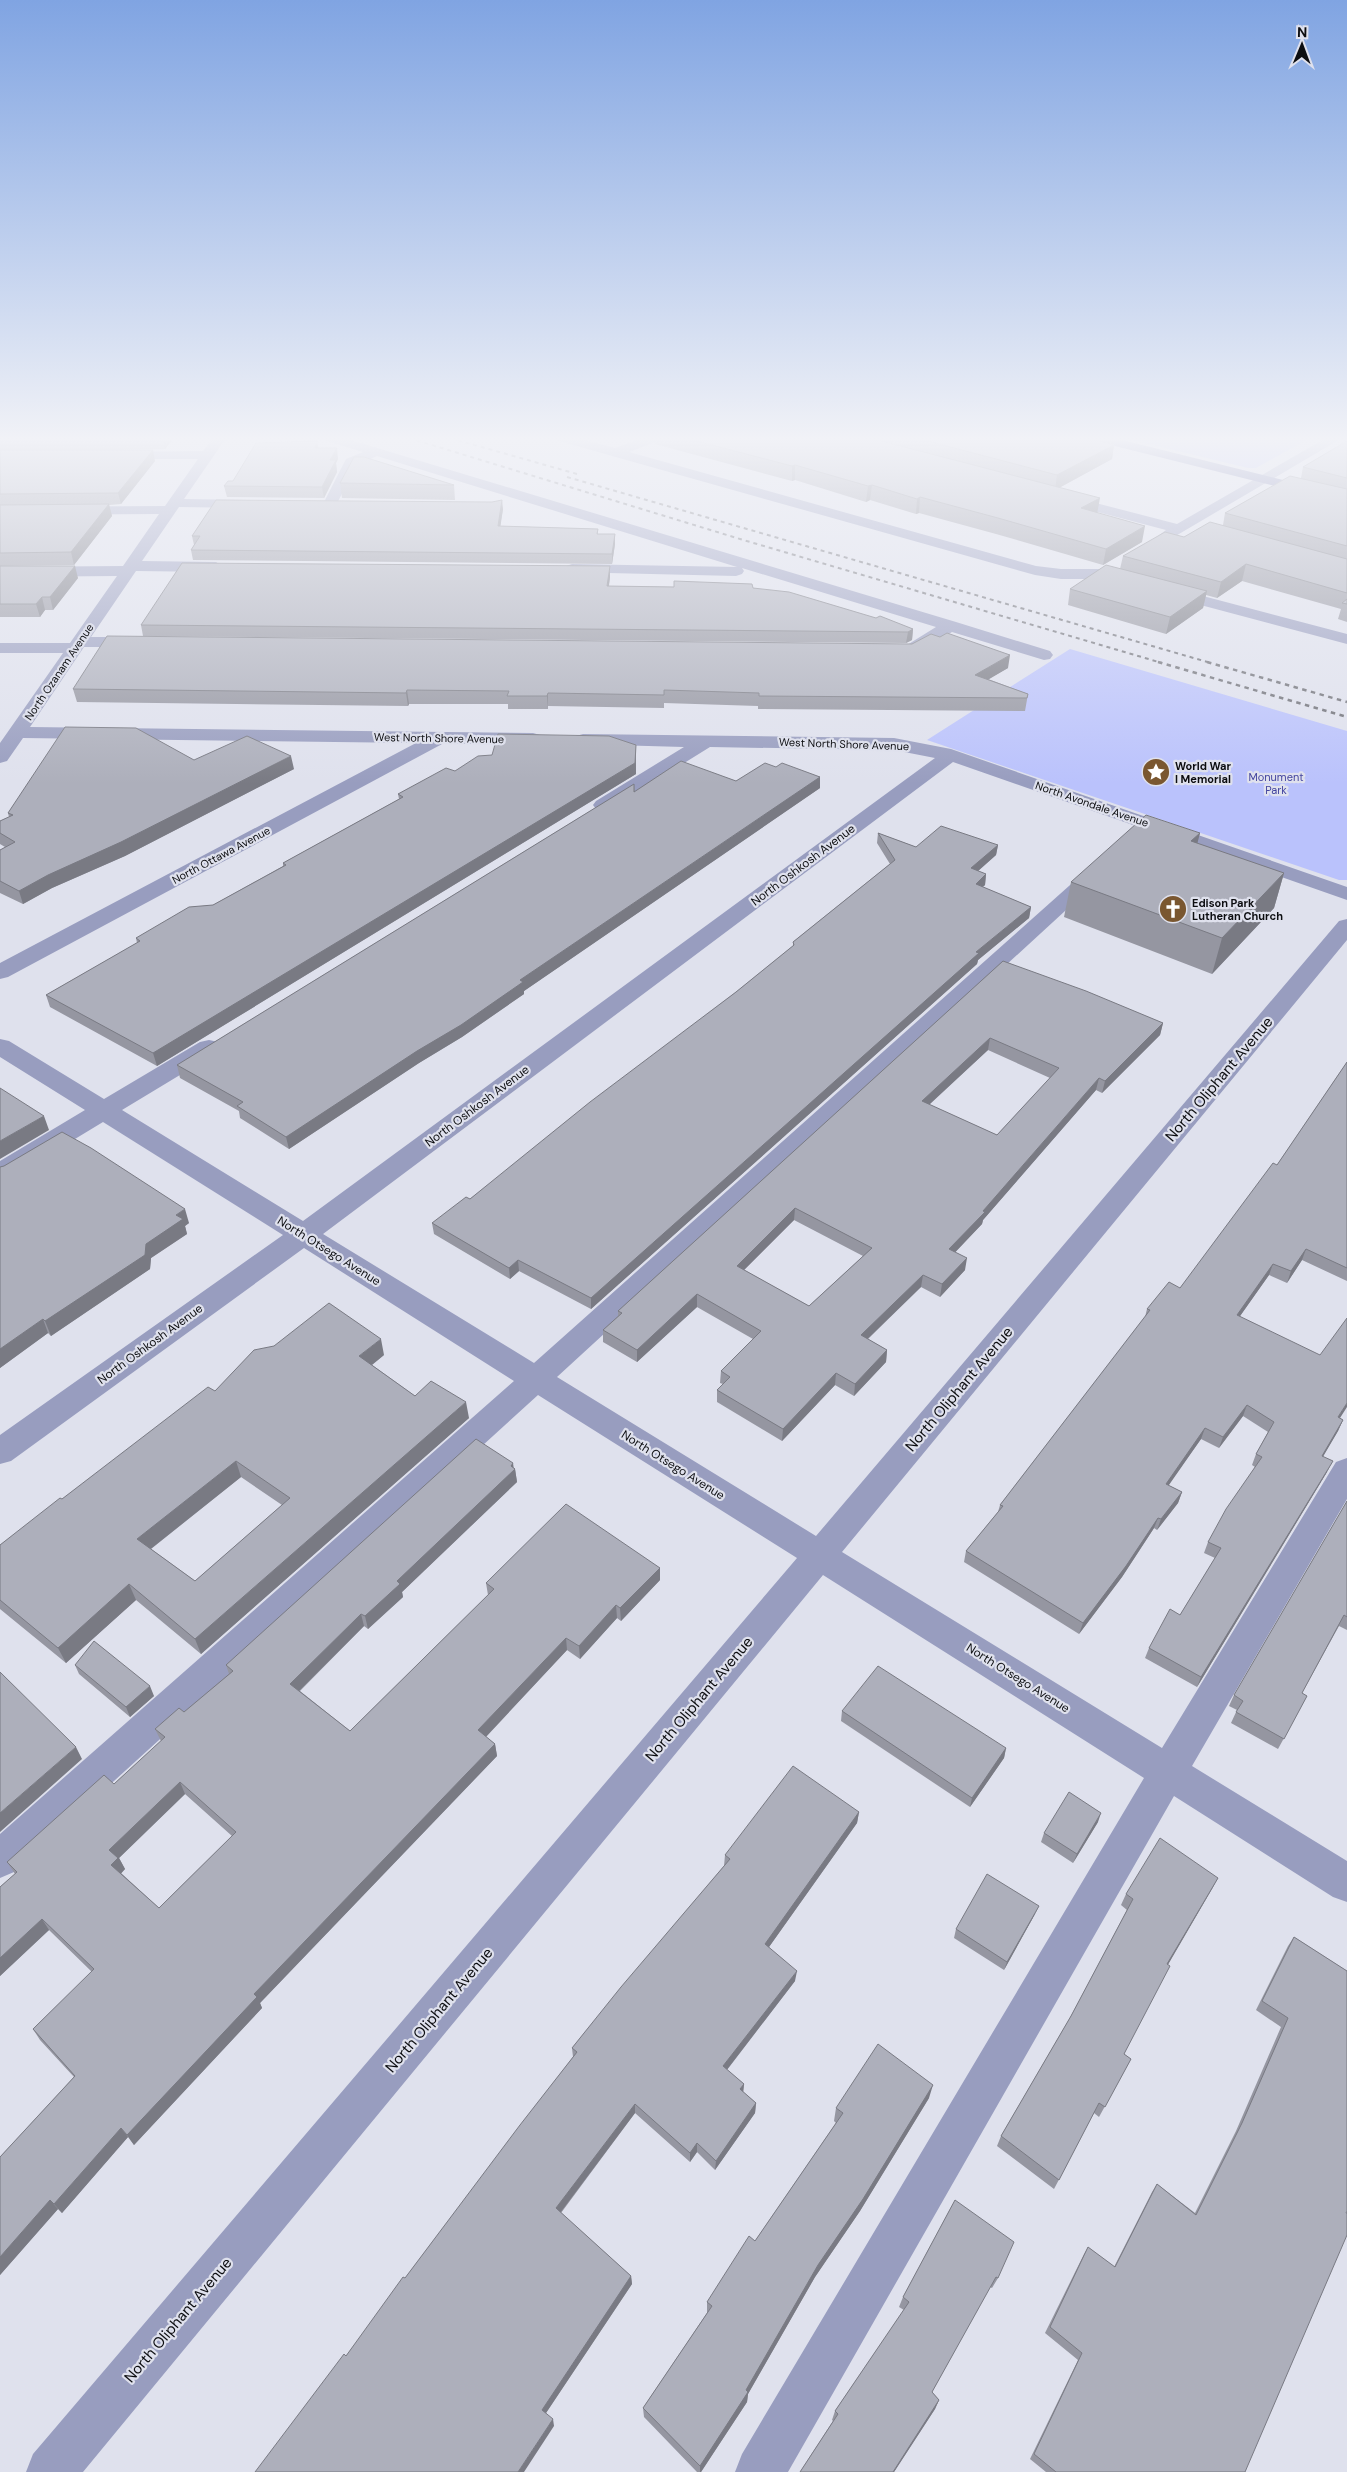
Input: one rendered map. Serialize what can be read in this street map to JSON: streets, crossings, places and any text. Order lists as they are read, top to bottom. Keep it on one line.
{"streets":{"street":["North Ozanam Avenue","West North Shore Avenue","North Avondale Avenue","North Ottawa Avenue","North Oshkosh Avenue","North Oliphant Avenue","North Otsego Avenue"]},"crossings":[["North Ozanam Avenue","West North Shore Avenue"],["West North Shore Avenue","North Avondale Avenue"],["West North Shore Avenue","North Ottawa Avenue"],["West North Shore Avenue","North Oshkosh Avenue"],["North Avondale Avenue","North Oshkosh Avenue"],["North Oshkosh Avenue","North Otsego Avenue"],["North Oliphant Avenue","North Otsego Avenue"]],"parks":["Monument Park"],"places":{"place":["World War I Memorial"],"church":["Edison Park Lutheran Church"]},"north":"top"}
